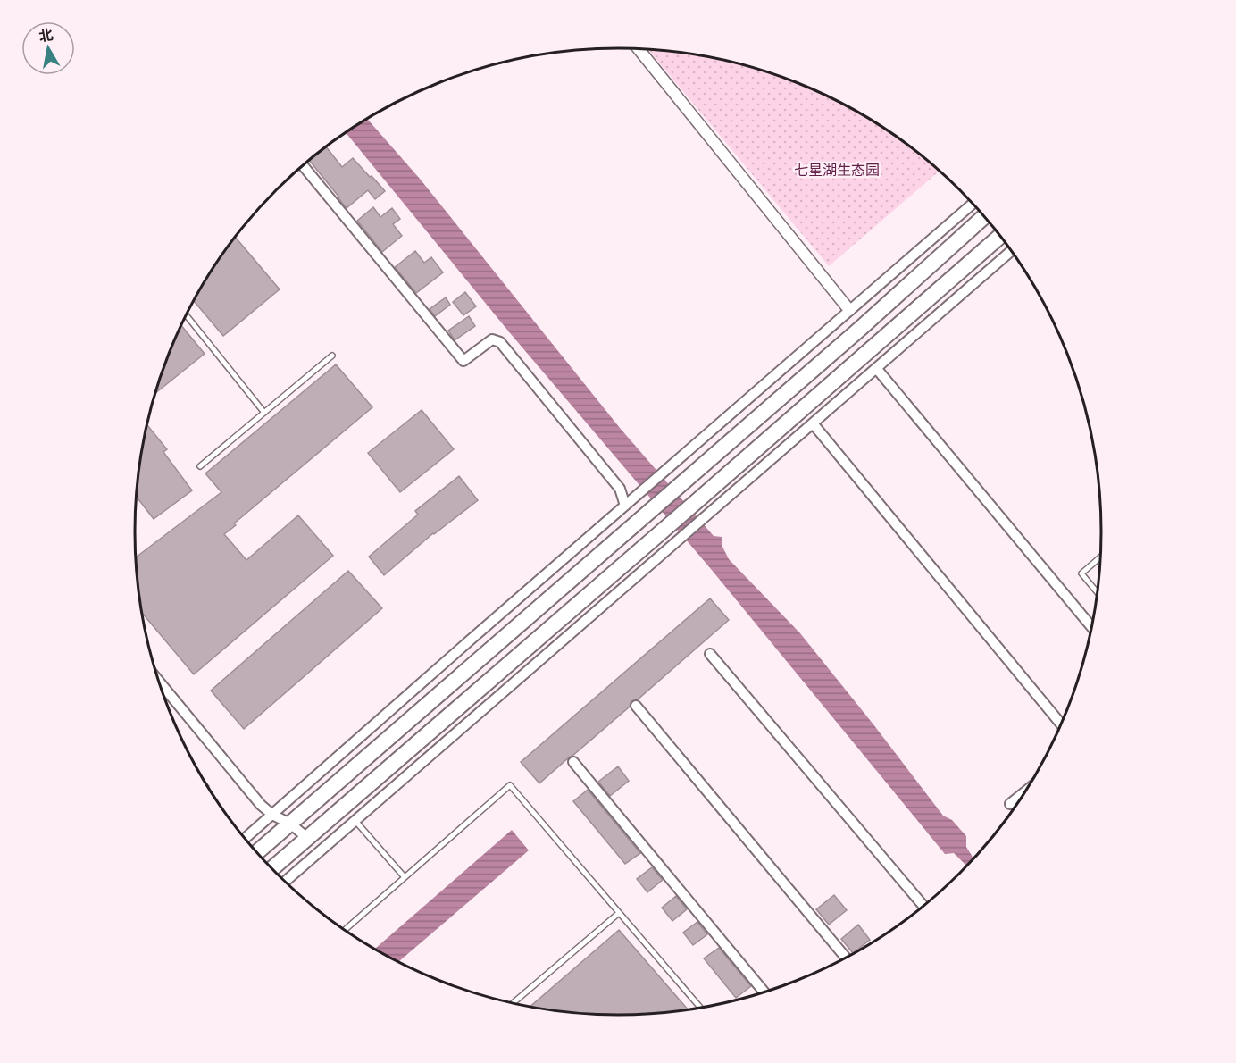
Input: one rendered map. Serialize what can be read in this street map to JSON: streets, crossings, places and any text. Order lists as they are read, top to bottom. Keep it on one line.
{"parks":["七星湖生态园"],"north":"top"}
